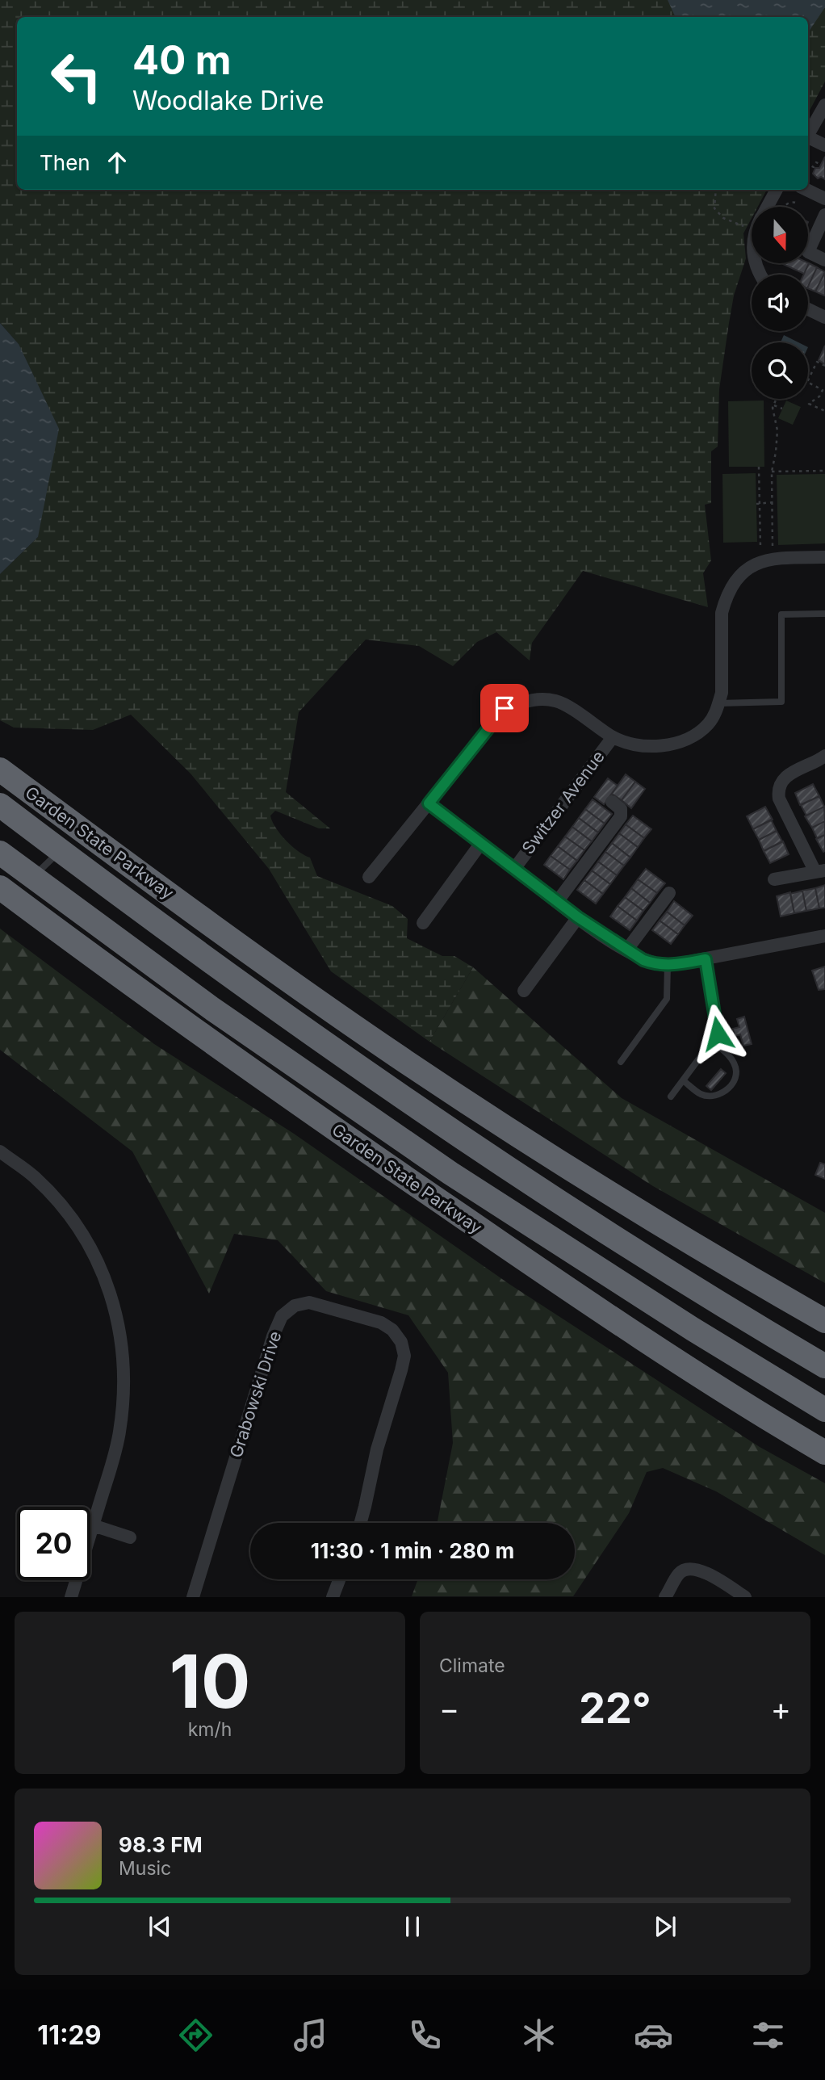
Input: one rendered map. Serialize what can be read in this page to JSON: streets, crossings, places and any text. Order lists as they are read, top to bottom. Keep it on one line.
{"streets":{"highway":["Garden State Parkway"],"street":["Switzer Avenue","Grabowski Drive"]},"north":"bottom","page":{"turn":["40 m","Woodlake Drive"],"then":"Then","limit":"20","trip":"11:30 · 1 min · 280 m","tile":[["10","km/h"],"Climate"],"heat":["−","22°","+"],"song":["98.3 FM","Music"],"tabs":"11:29"}}
